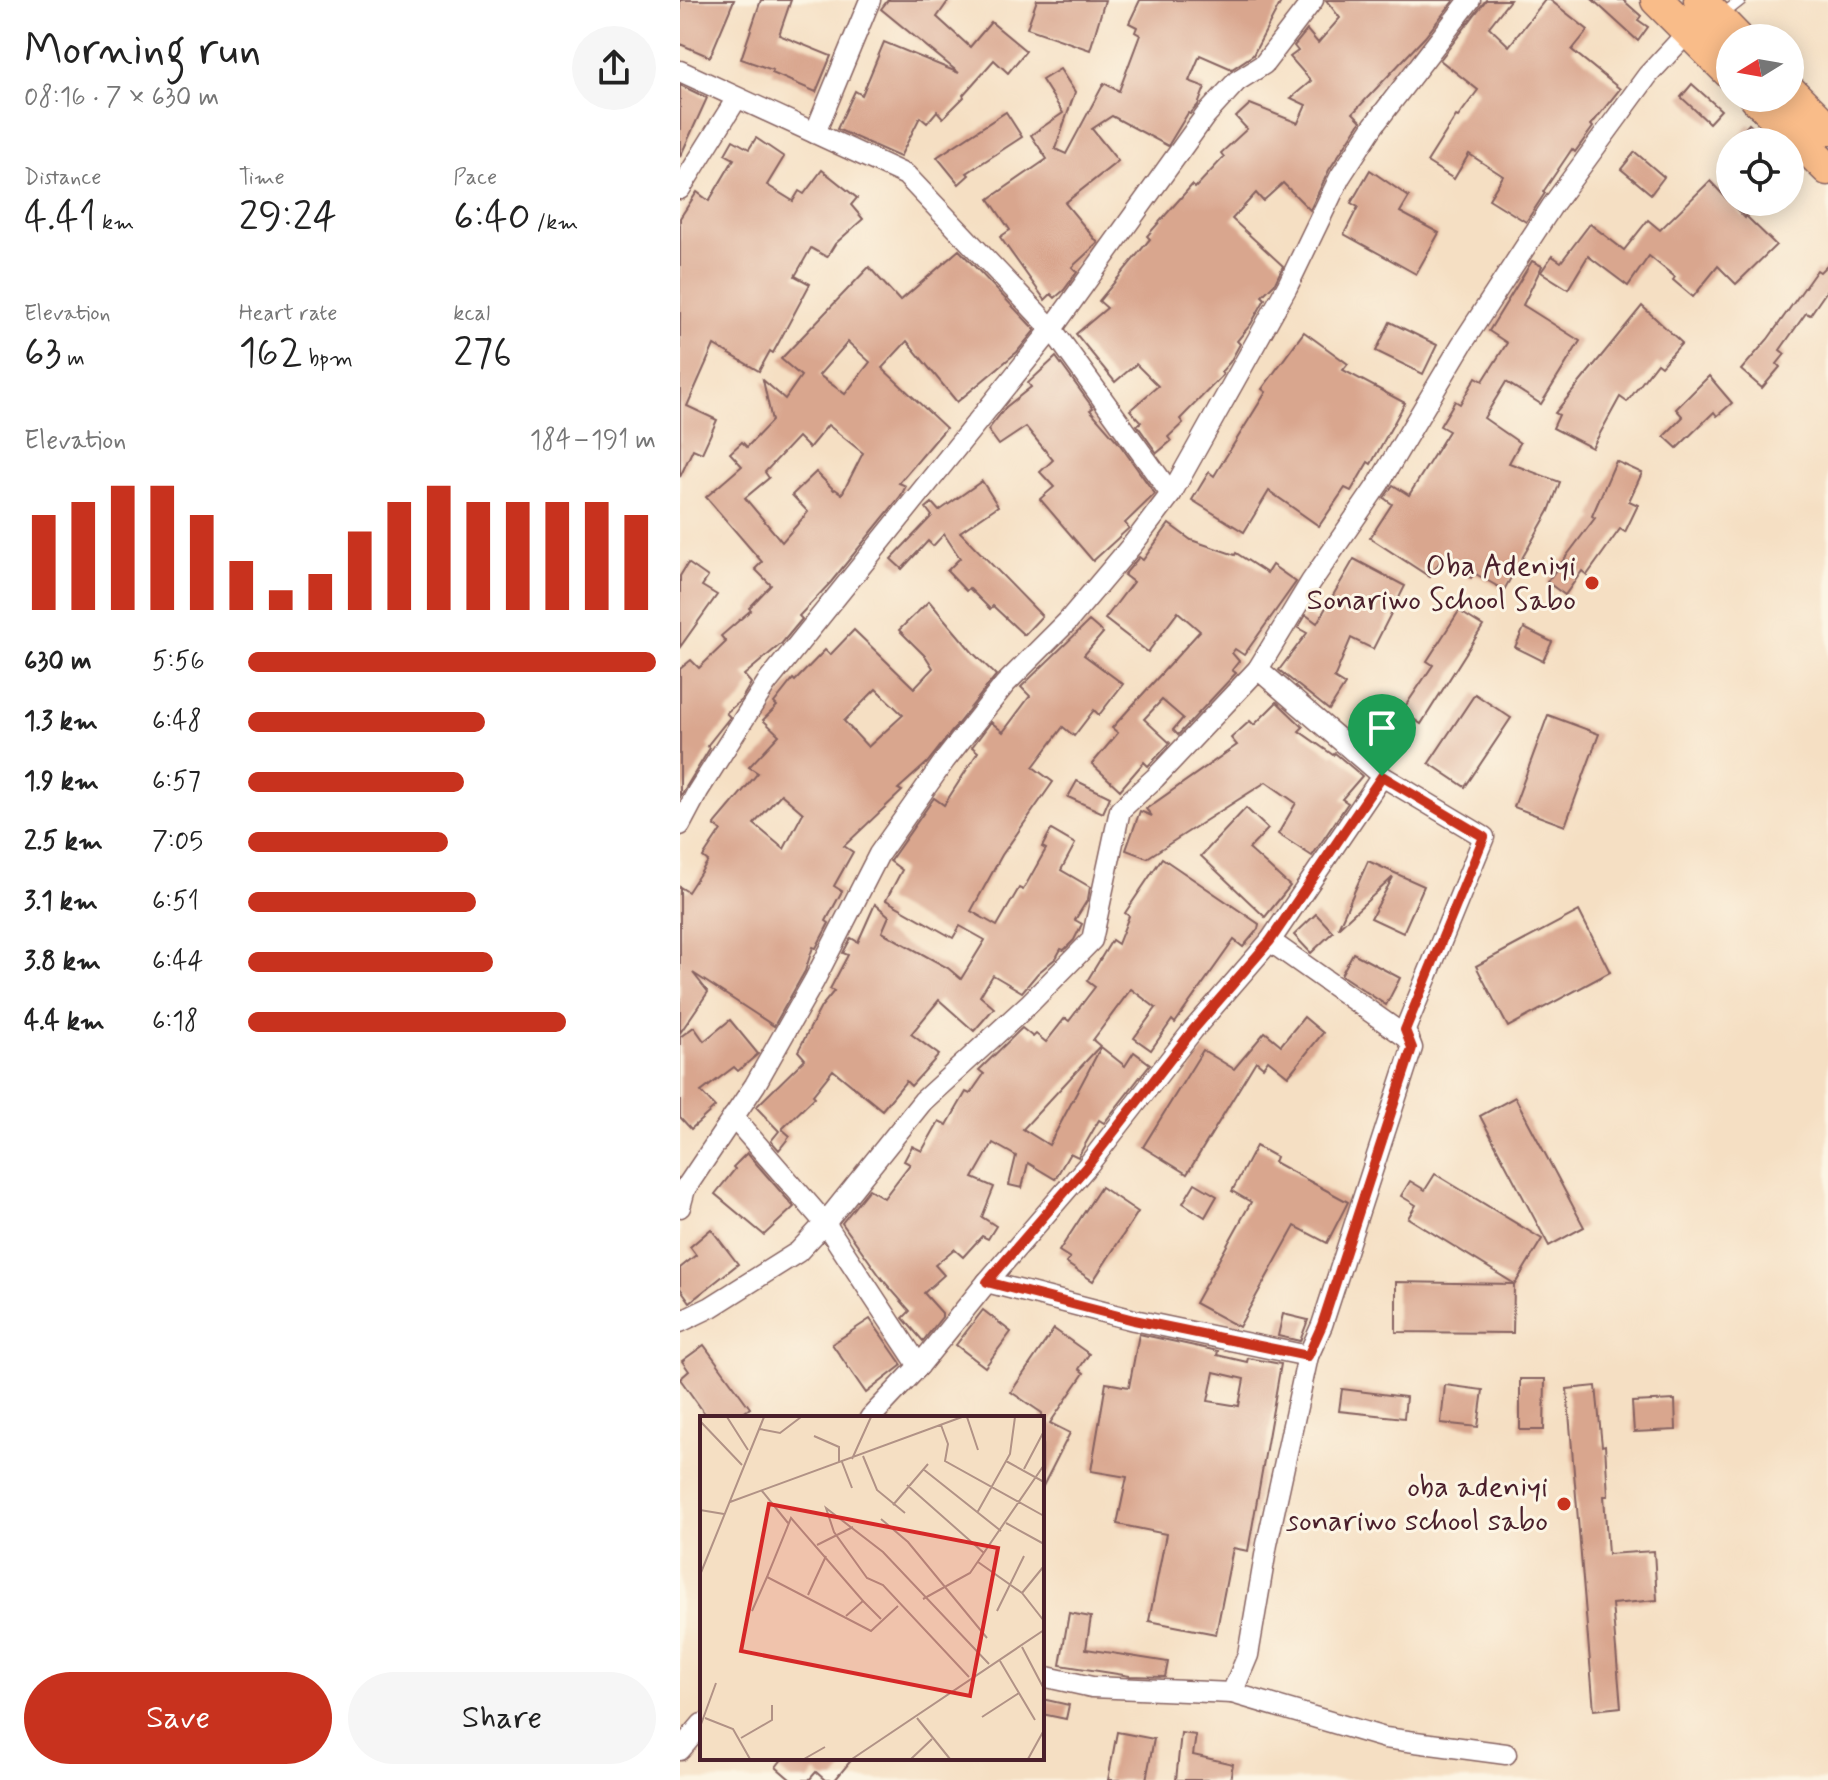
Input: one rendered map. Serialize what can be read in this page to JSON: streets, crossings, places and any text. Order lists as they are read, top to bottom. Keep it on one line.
{"places":["Oba Adeniyi Sonariwo School Sabo","oba adeniyi sonariwo school sabo"],"north":"left","page":{"heading":["Morning run","08:16 · 7 × 630 m"],"stats":[["Distance","4.41 km"],["Time","29:24"],["Pace","6:40 /km"],["Elevation","63 m"],["Heart rate","162 bpm"],["kcal","276"]],"chart":["Elevation","184–191 m"],"list":[{"name":"630 m","note":"5:56"},{"name":"1.3 km","note":"6:48"},{"name":"1.9 km","note":"6:57"},{"name":"2.5 km","note":"7:05"},{"name":"3.1 km","note":"6:51"},{"name":"3.8 km","note":"6:44"},{"name":"4.4 km","note":"6:18"}],"buttons":["Save","Share"]}}
